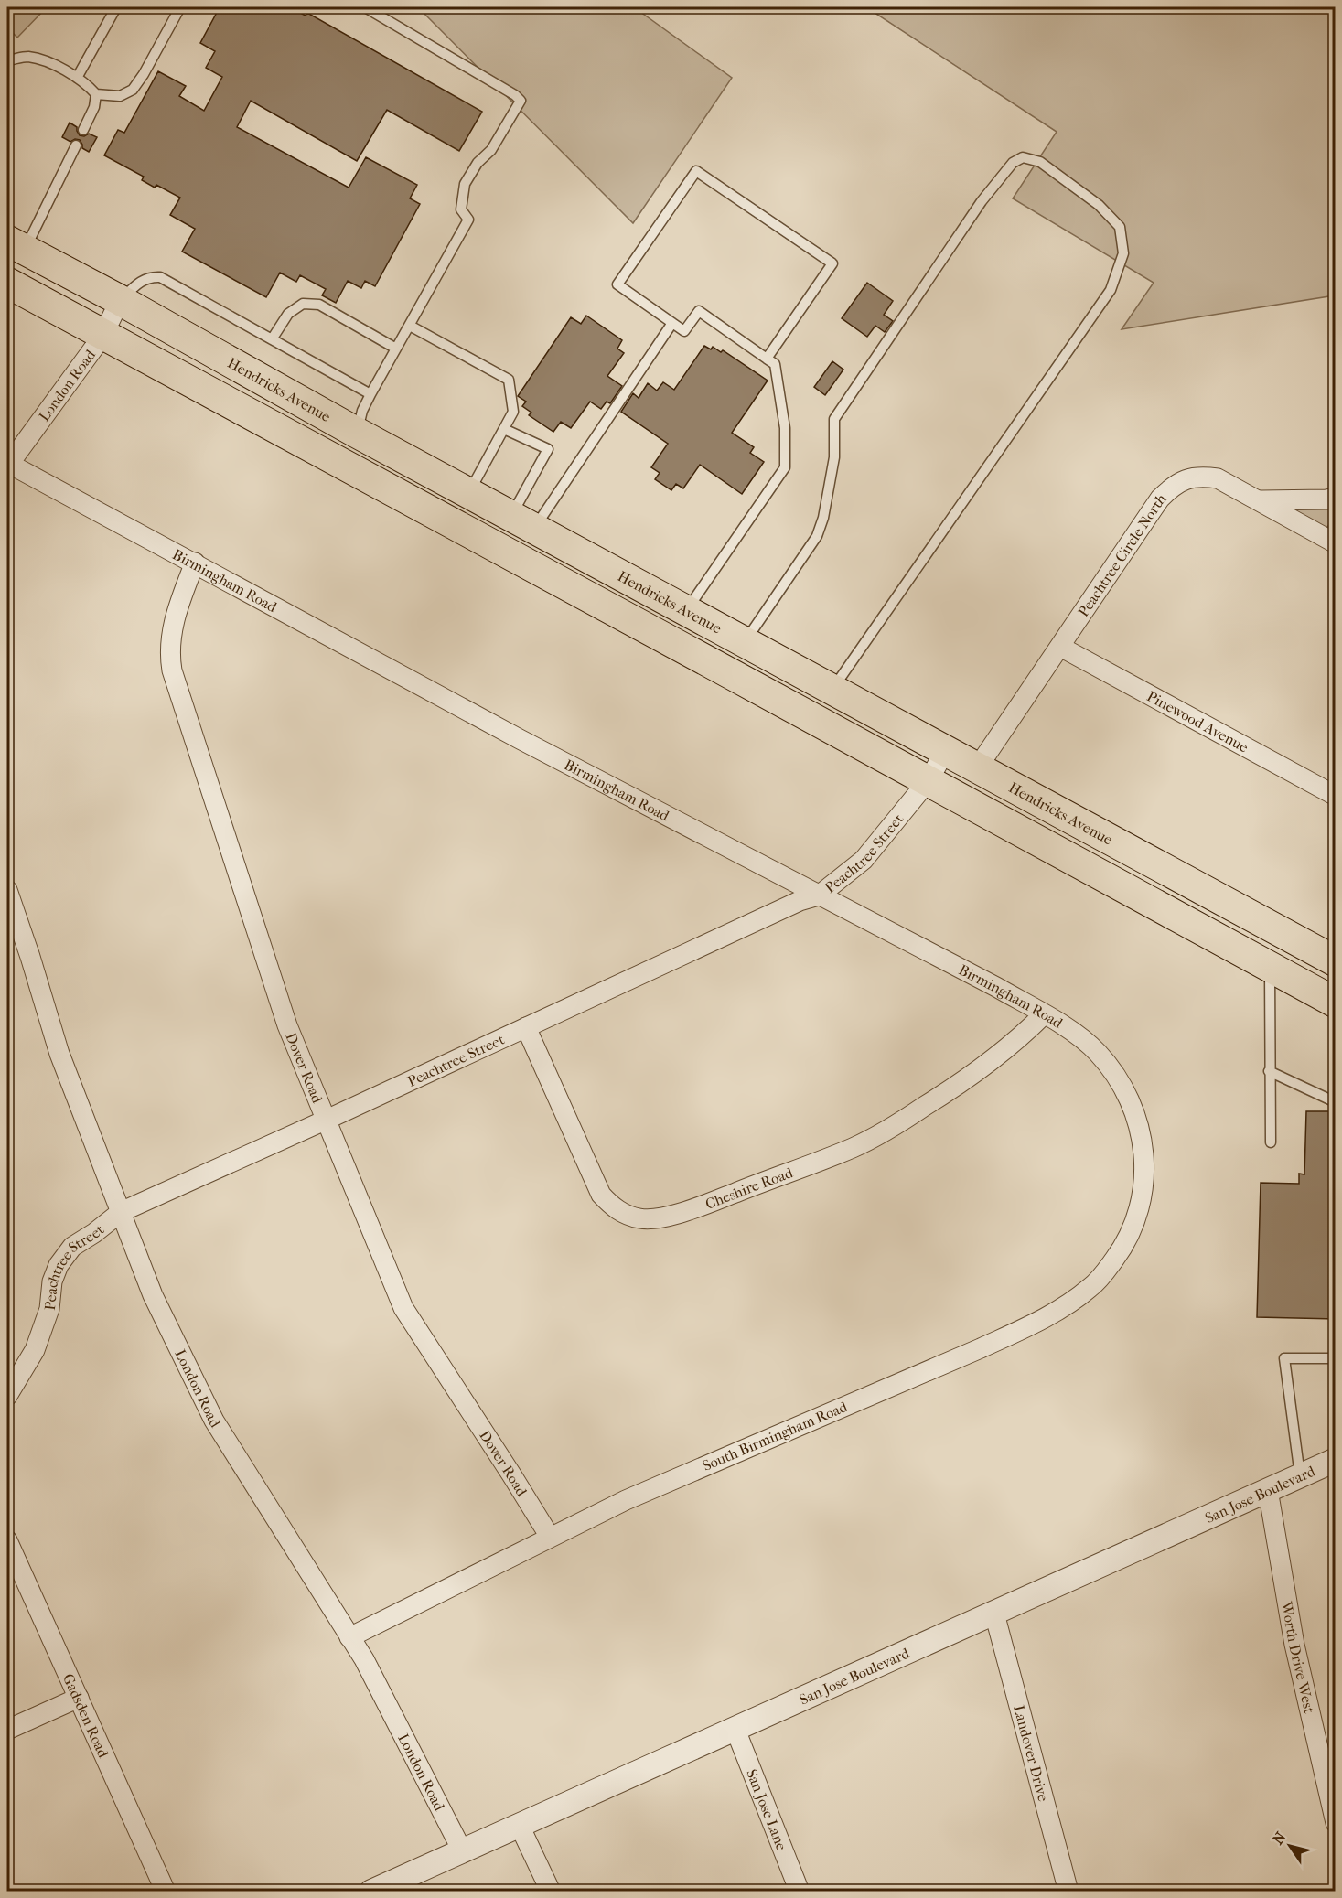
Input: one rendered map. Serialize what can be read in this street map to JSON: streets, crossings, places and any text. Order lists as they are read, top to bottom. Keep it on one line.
{"streets":{"main road":["Hendricks Avenue"],"street":["London Road","Peachtree Circle North","Birmingham Road","Pinewood Avenue","Peachtree Street","Dover Road","Cheshire Road","South Birmingham Road","San Jose Boulevard","Worth Drive West","Gadsden Road","Landover Drive","San Jose Lane"]},"crossings":[["London Road","Hendricks Avenue"],["London Road","Birmingham Road"],["London Road","Peachtree Street"],["London Road","South Birmingham Road"],["London Road","San Jose Boulevard"],["Hendricks Avenue","Peachtree Circle North"],["Hendricks Avenue","Peachtree Street"],["Peachtree Circle North","Pinewood Avenue"],["Birmingham Road","Peachtree Street"],["Birmingham Road","Dover Road"],["Birmingham Road","Cheshire Road"],["Birmingham Road","South Birmingham Road"],["Peachtree Street","Dover Road"],["Peachtree Street","Cheshire Road"],["Dover Road","South Birmingham Road"],["San Jose Boulevard","Worth Drive West"],["San Jose Boulevard","Landover Drive"],["San Jose Boulevard","San Jose Lane"]],"north":"top left"}
